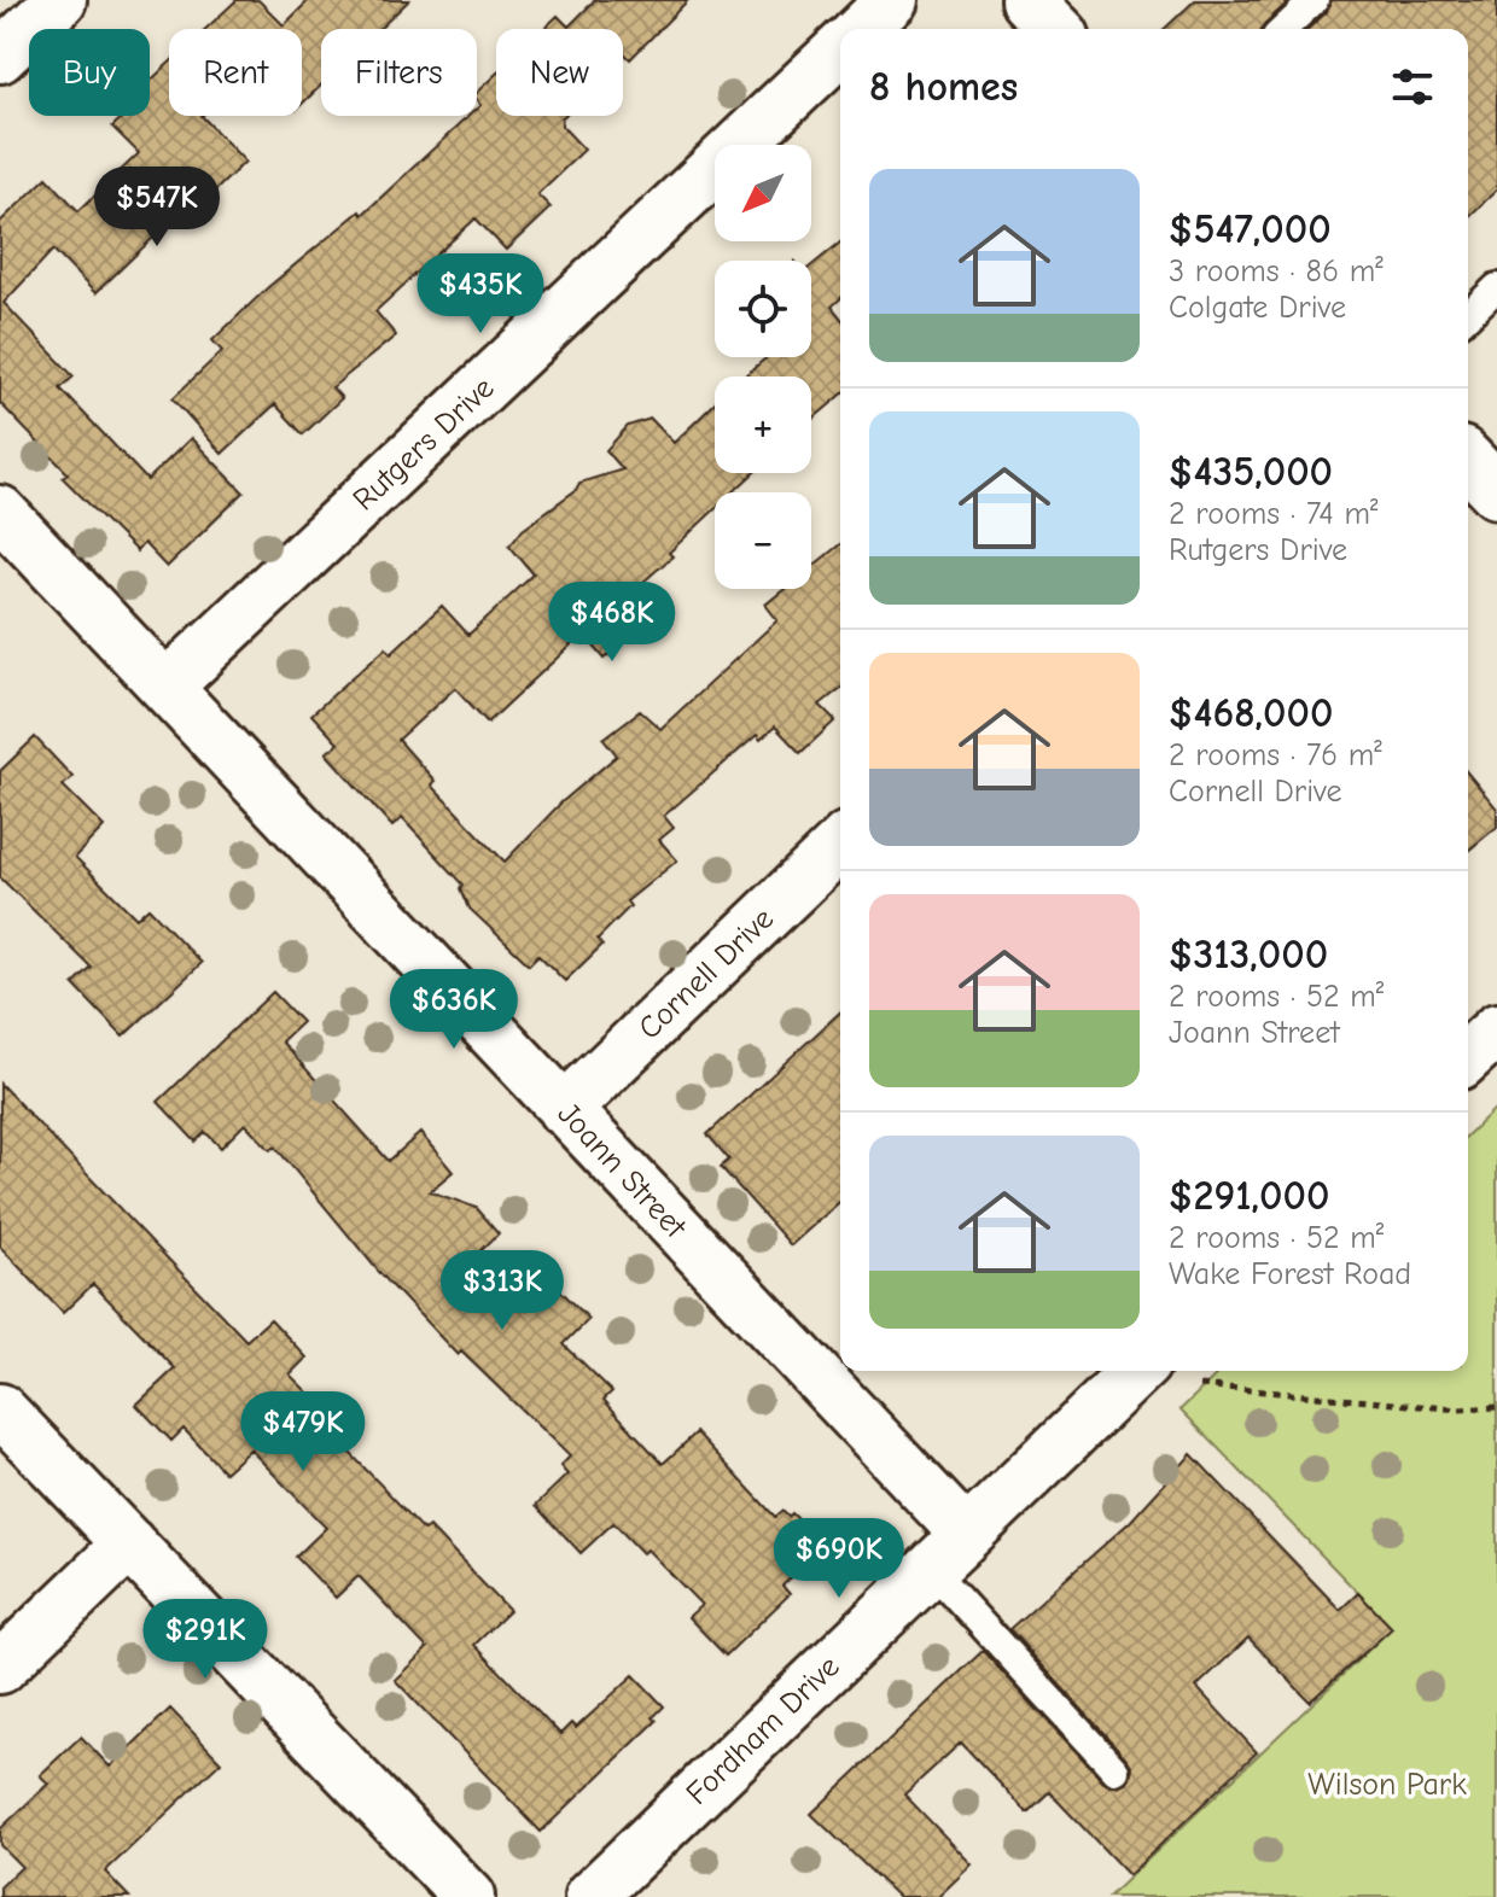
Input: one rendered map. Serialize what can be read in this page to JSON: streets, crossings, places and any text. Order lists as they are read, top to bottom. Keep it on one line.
{"streets":{"street":["Rutgers Drive","Cornell Drive","Joann Street","Fordham Drive"]},"crossings":[["Rutgers Drive","Joann Street"],["Cornell Drive","Joann Street"],["Joann Street","Fordham Drive"]],"parks":["Wilson Park"],"north":"bottom left","page":{"chip":["Buy","Rent","Filters","New"],"heading":"8 homes","map_buttons":["+","−"],"list":[{"name":"$547,000","note":"3 rooms · 86 m² · Colgate Drive"},{"name":"$435,000","note":"2 rooms · 74 m² · Rutgers Drive"},{"name":"$468,000","note":"2 rooms · 76 m² · Cornell Drive"},{"name":"$313,000","note":"2 rooms · 52 m² · Joann Street"},{"name":"$291,000","note":"2 rooms · 52 m² · Wake Forest Road"}],"price":["$547K","$435K","$468K","$636K","$313K","$479K","$690K","$291K"]}}
